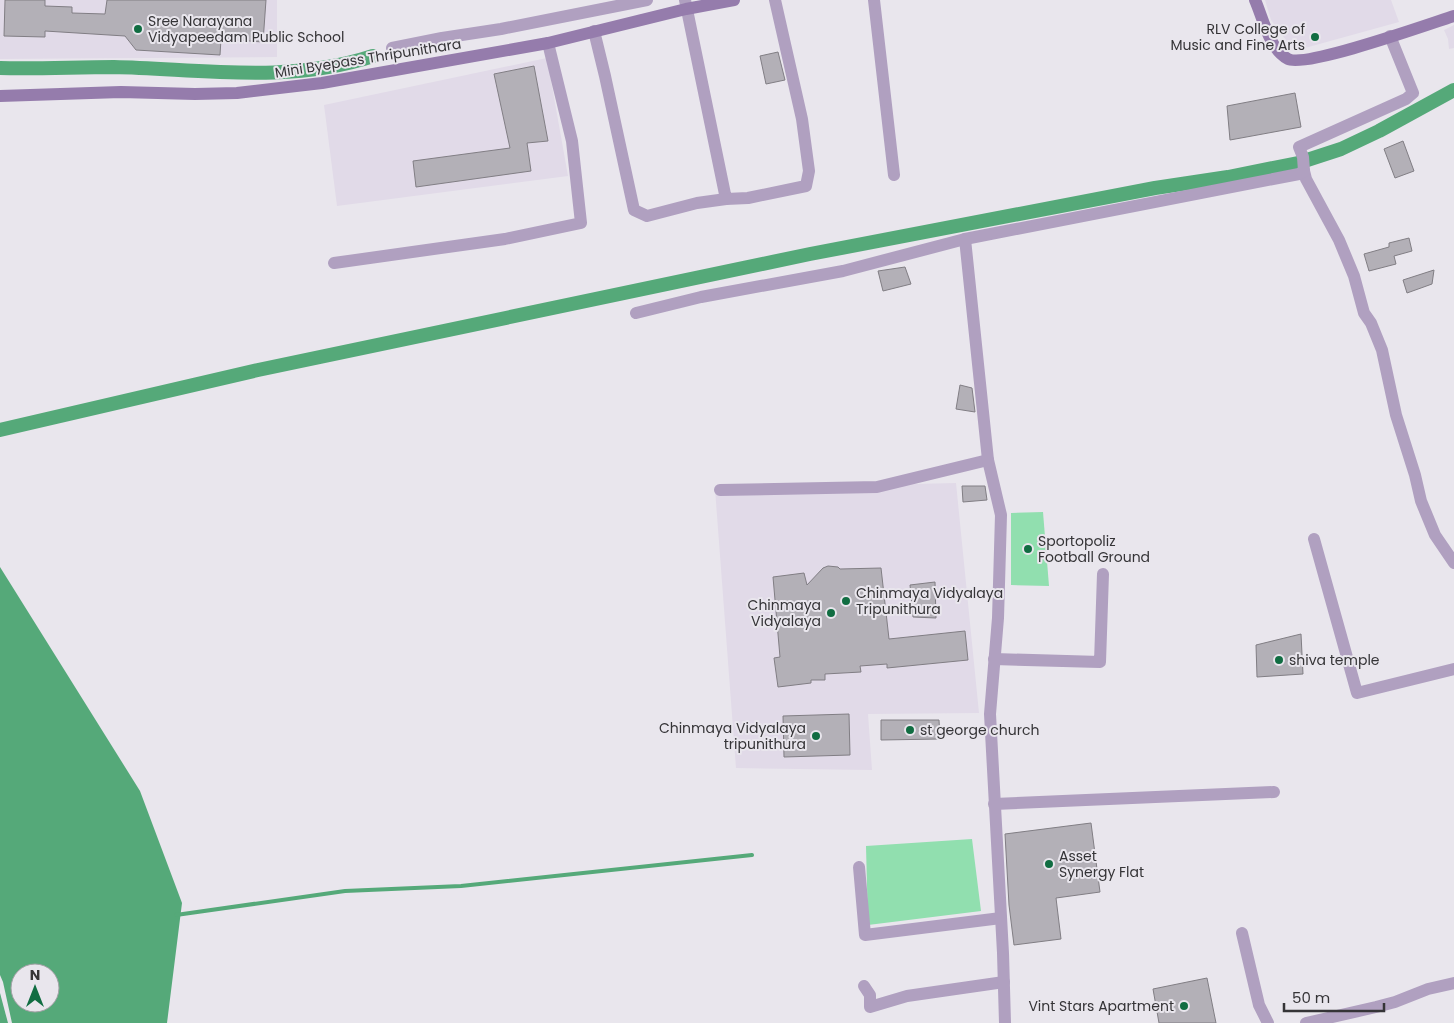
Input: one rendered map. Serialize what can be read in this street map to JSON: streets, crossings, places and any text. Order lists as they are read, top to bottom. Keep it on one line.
{"streets":{"main road":["Mini Byepass Thripunithara"]},"places":["Sree Narayana Vidyapeedam Public School","RLV College of Music and Fine Arts","Sportopoliz Football Ground","Chinmaya Vidyalaya Tripunithura","Chinmaya Vidyalaya","shiva temple","st george church","Chinmaya Vidyalaya tripunithura","Asset Synergy Flat","Vint Stars Apartment"],"scale_bar":"50 m","north":"top"}
